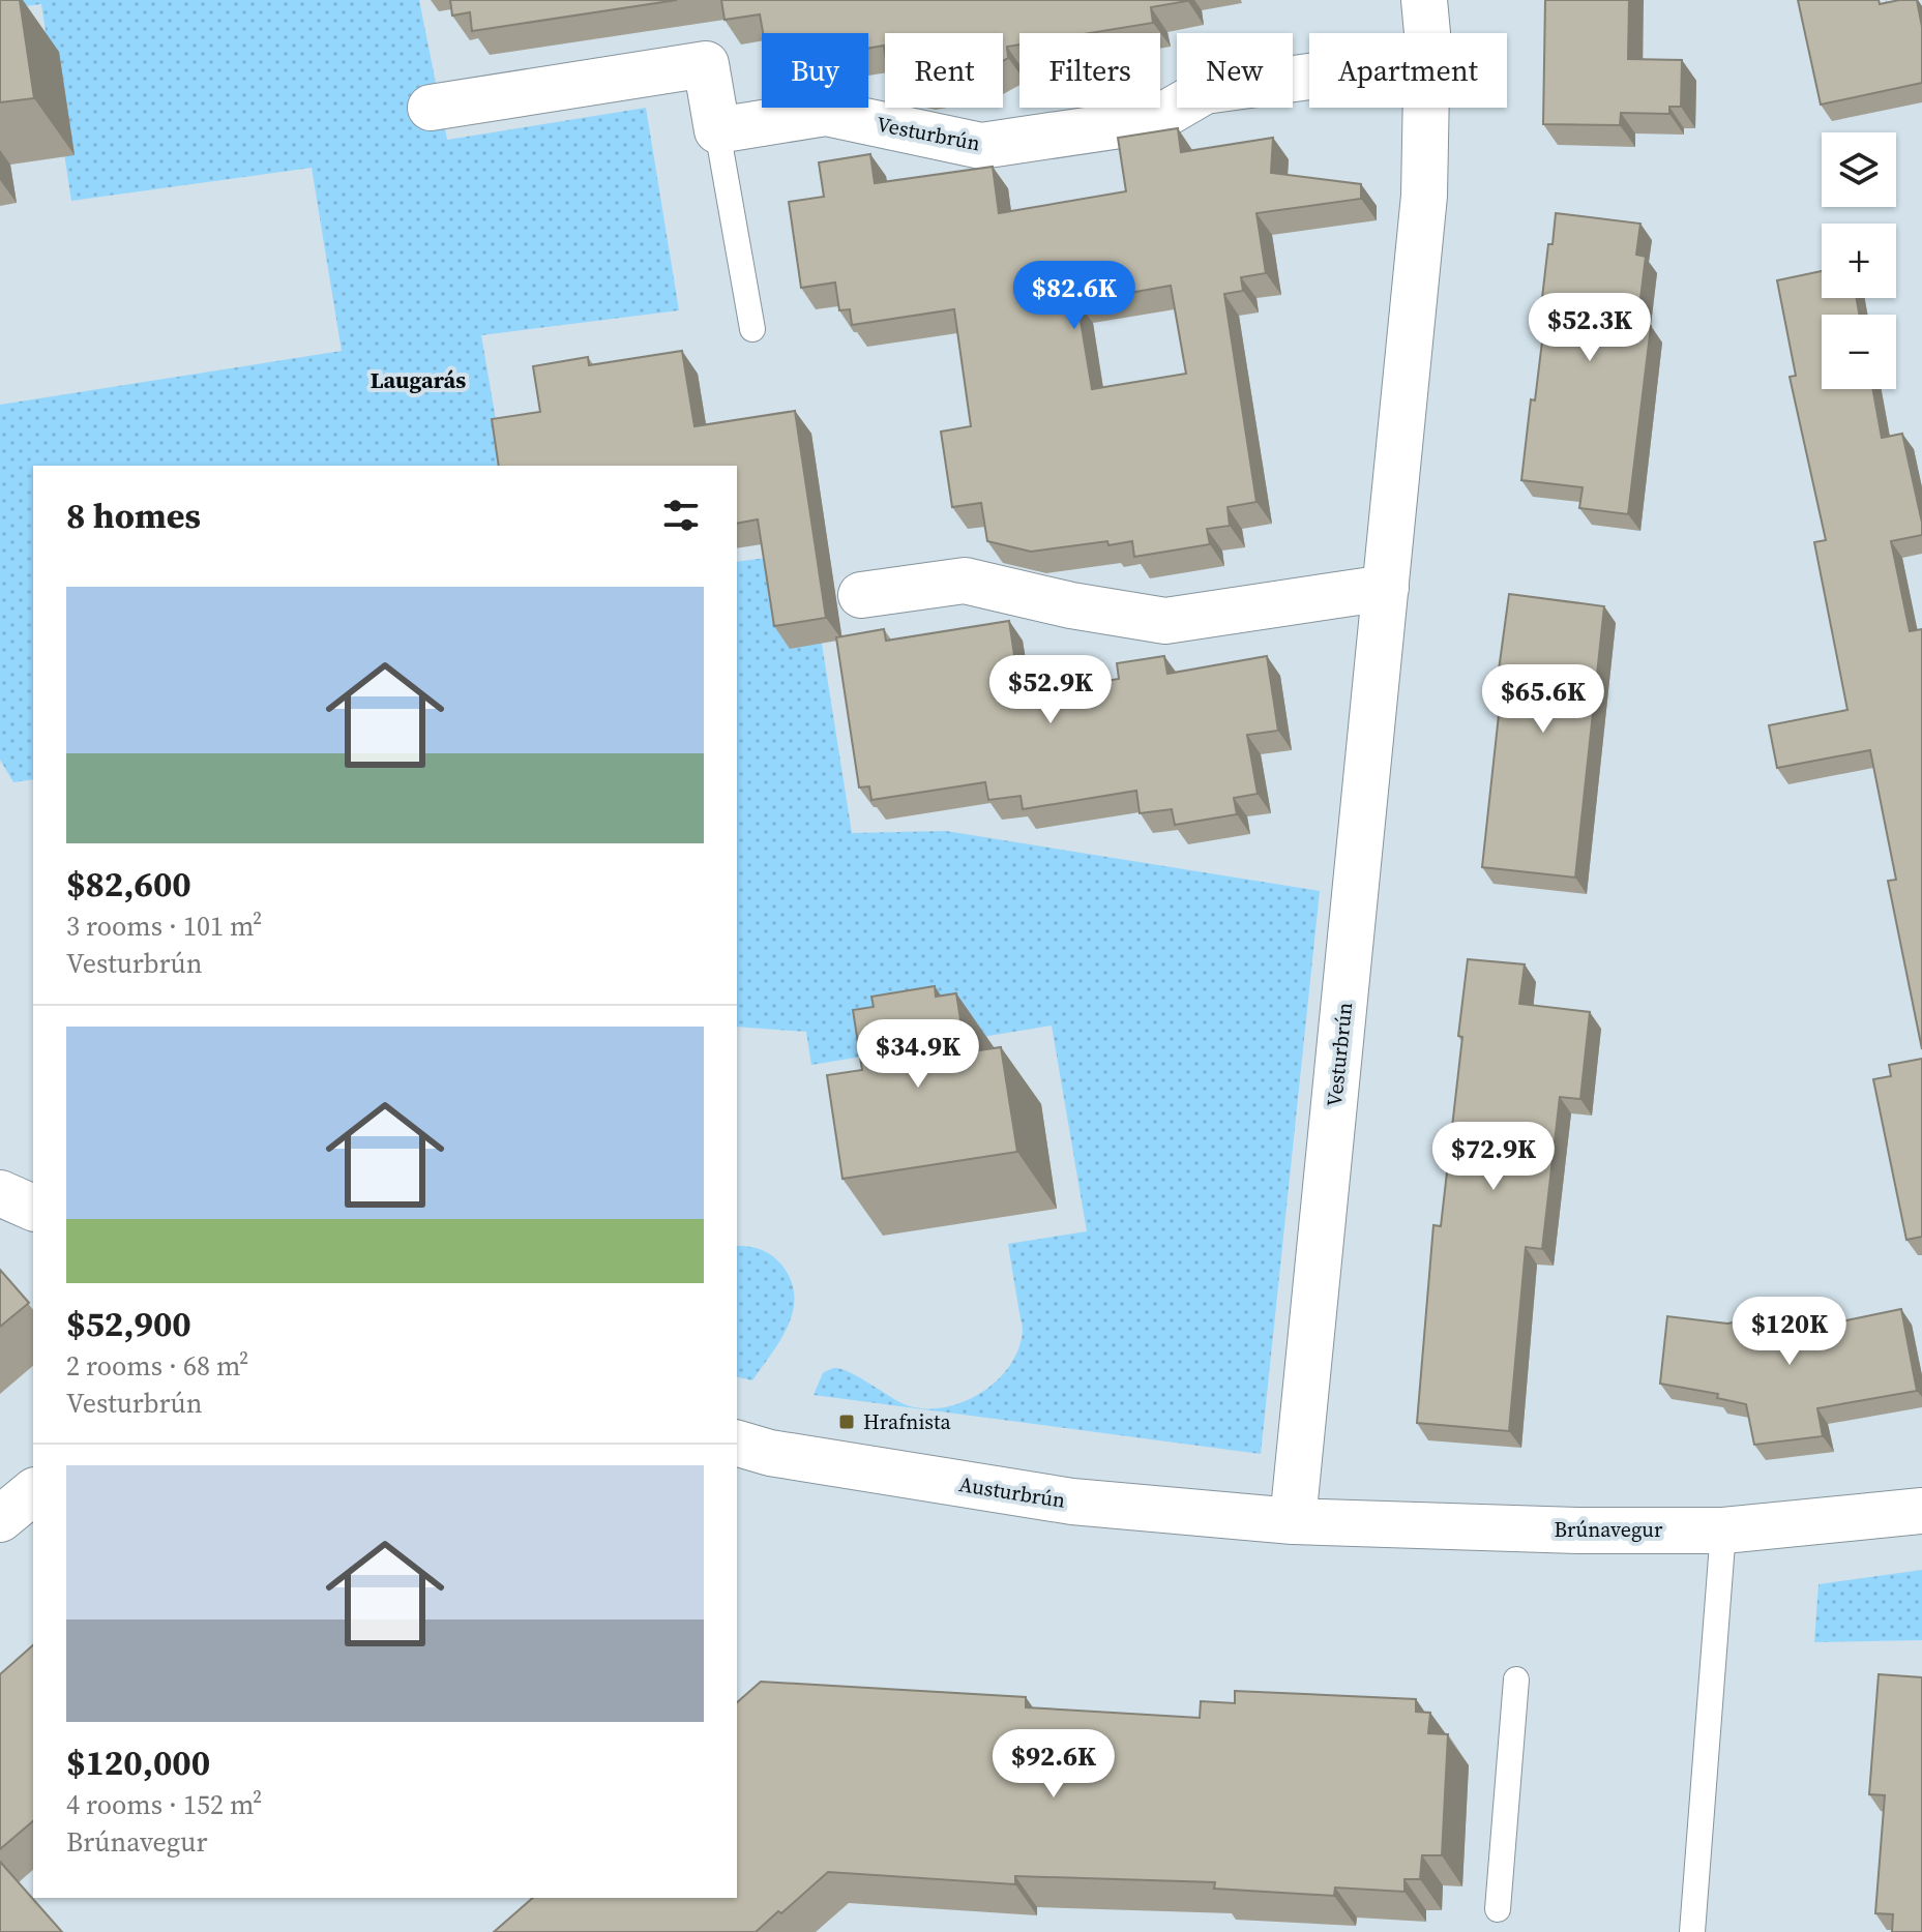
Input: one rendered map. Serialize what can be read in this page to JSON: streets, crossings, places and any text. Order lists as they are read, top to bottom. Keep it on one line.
{"streets":{"street":["Vesturbrún","Austurbrún","Brúnavegur"]},"crossings":[["Vesturbrún","Austurbrún"],["Vesturbrún","Brúnavegur"],["Austurbrún","Brúnavegur"]],"districts":["Laugarás"],"places":{"transit":["Hrafnista"]},"page":{"chip":["Buy","Rent","Filters","New","Apartment"],"map_buttons":["+","−"],"price":["$82.6K","$52.3K","$52.9K","$65.6K","$34.9K","$72.9K","$120K","$92.6K"],"heading":"8 homes","list":[{"name":"$82,600","note":"3 rooms · 101 m² · Vesturbrún"},{"name":"$52,900","note":"2 rooms · 68 m² · Vesturbrún"},{"name":"$120,000","note":"4 rooms · 152 m² · Brúnavegur"}]}}
